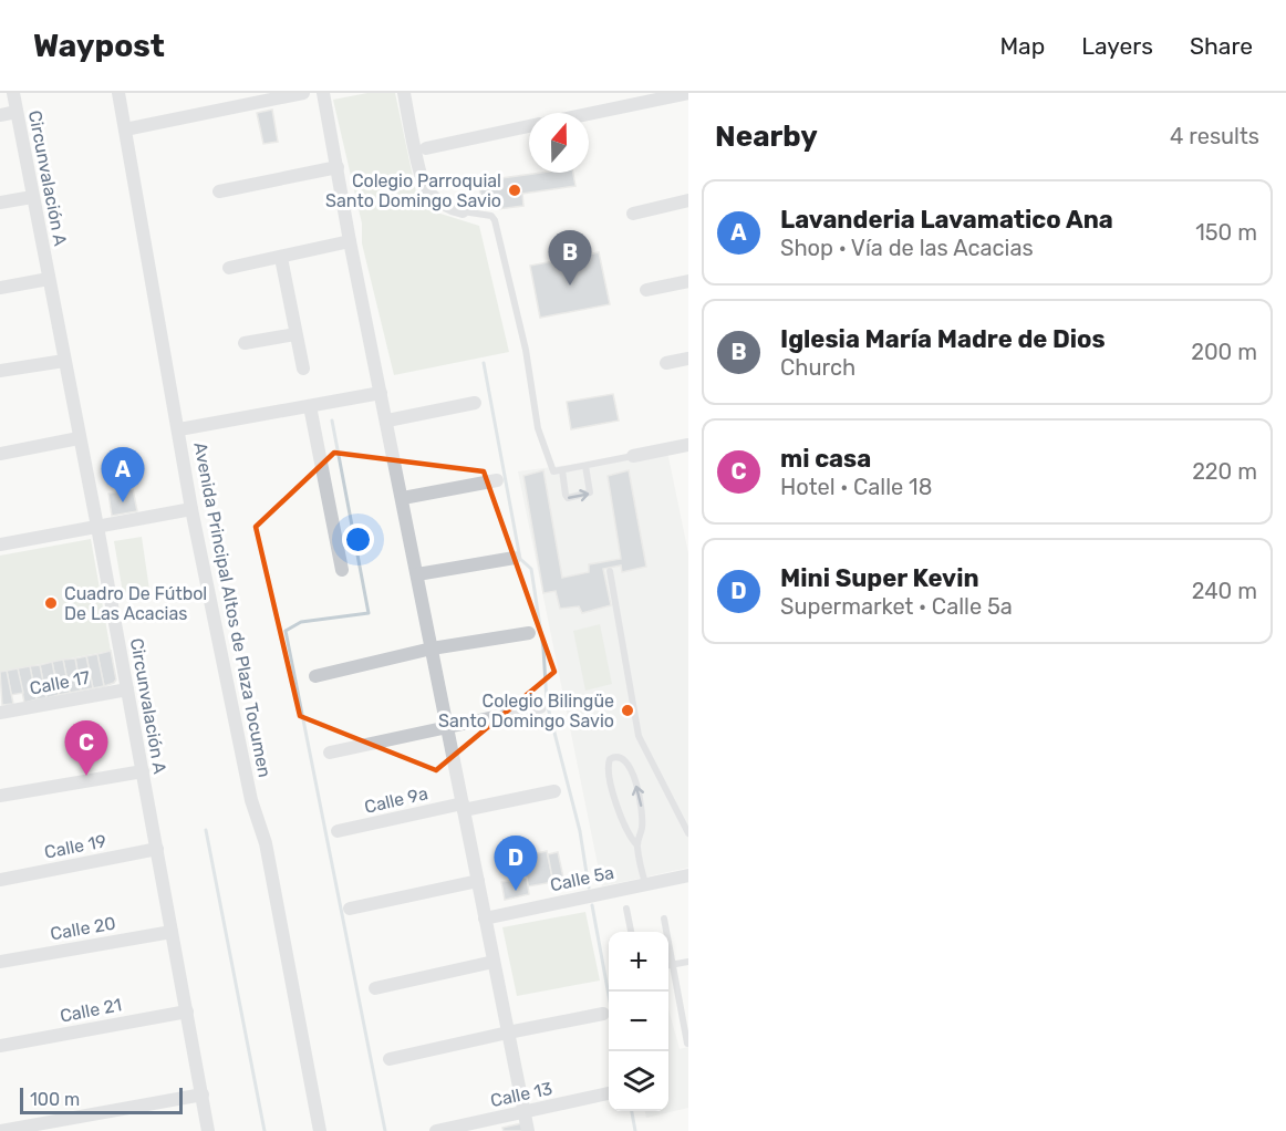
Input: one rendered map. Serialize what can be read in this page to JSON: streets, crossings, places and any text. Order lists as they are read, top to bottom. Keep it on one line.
{"streets":{"street":["Circunvalación A","Avenida Principal Altos de Plaza Tocumen","Calle 17","Calle 9a","Calle 19","Calle 5a","Calle 20","Calle 21","Calle 13"]},"crossings":[["Circunvalación A","Calle 17"],["Circunvalación A","Calle 19"],["Circunvalación A","Calle 20"],["Circunvalación A","Calle 21"]],"places":["Colegio Parroquial Santo Domingo Savio","Cuadro De Fútbol De Las Acacias","Colegio Bilingüe Santo Domingo Savio"],"scale_bar":"100 m","north":"top","page":{"header":"Waypost","nav":["Map","Layers","Share"],"heading":["Nearby","4 results"],"list":[{"mark":"A","name":"Lavanderia Lavamatico Ana","note":"Shop · Vía de las Acacias","value":"150 m"},{"mark":"B","name":"Iglesia María Madre de Dios","note":"Church","value":"200 m"},{"mark":"C","name":"mi casa","note":"Hotel · Calle 18","value":"220 m"},{"mark":"D","name":"Mini Super Kevin","note":"Supermarket · Calle 5a","value":"240 m"}],"pins":["B","A","C","D"],"map_buttons":["+","−"],"scale":"100 m"}}
